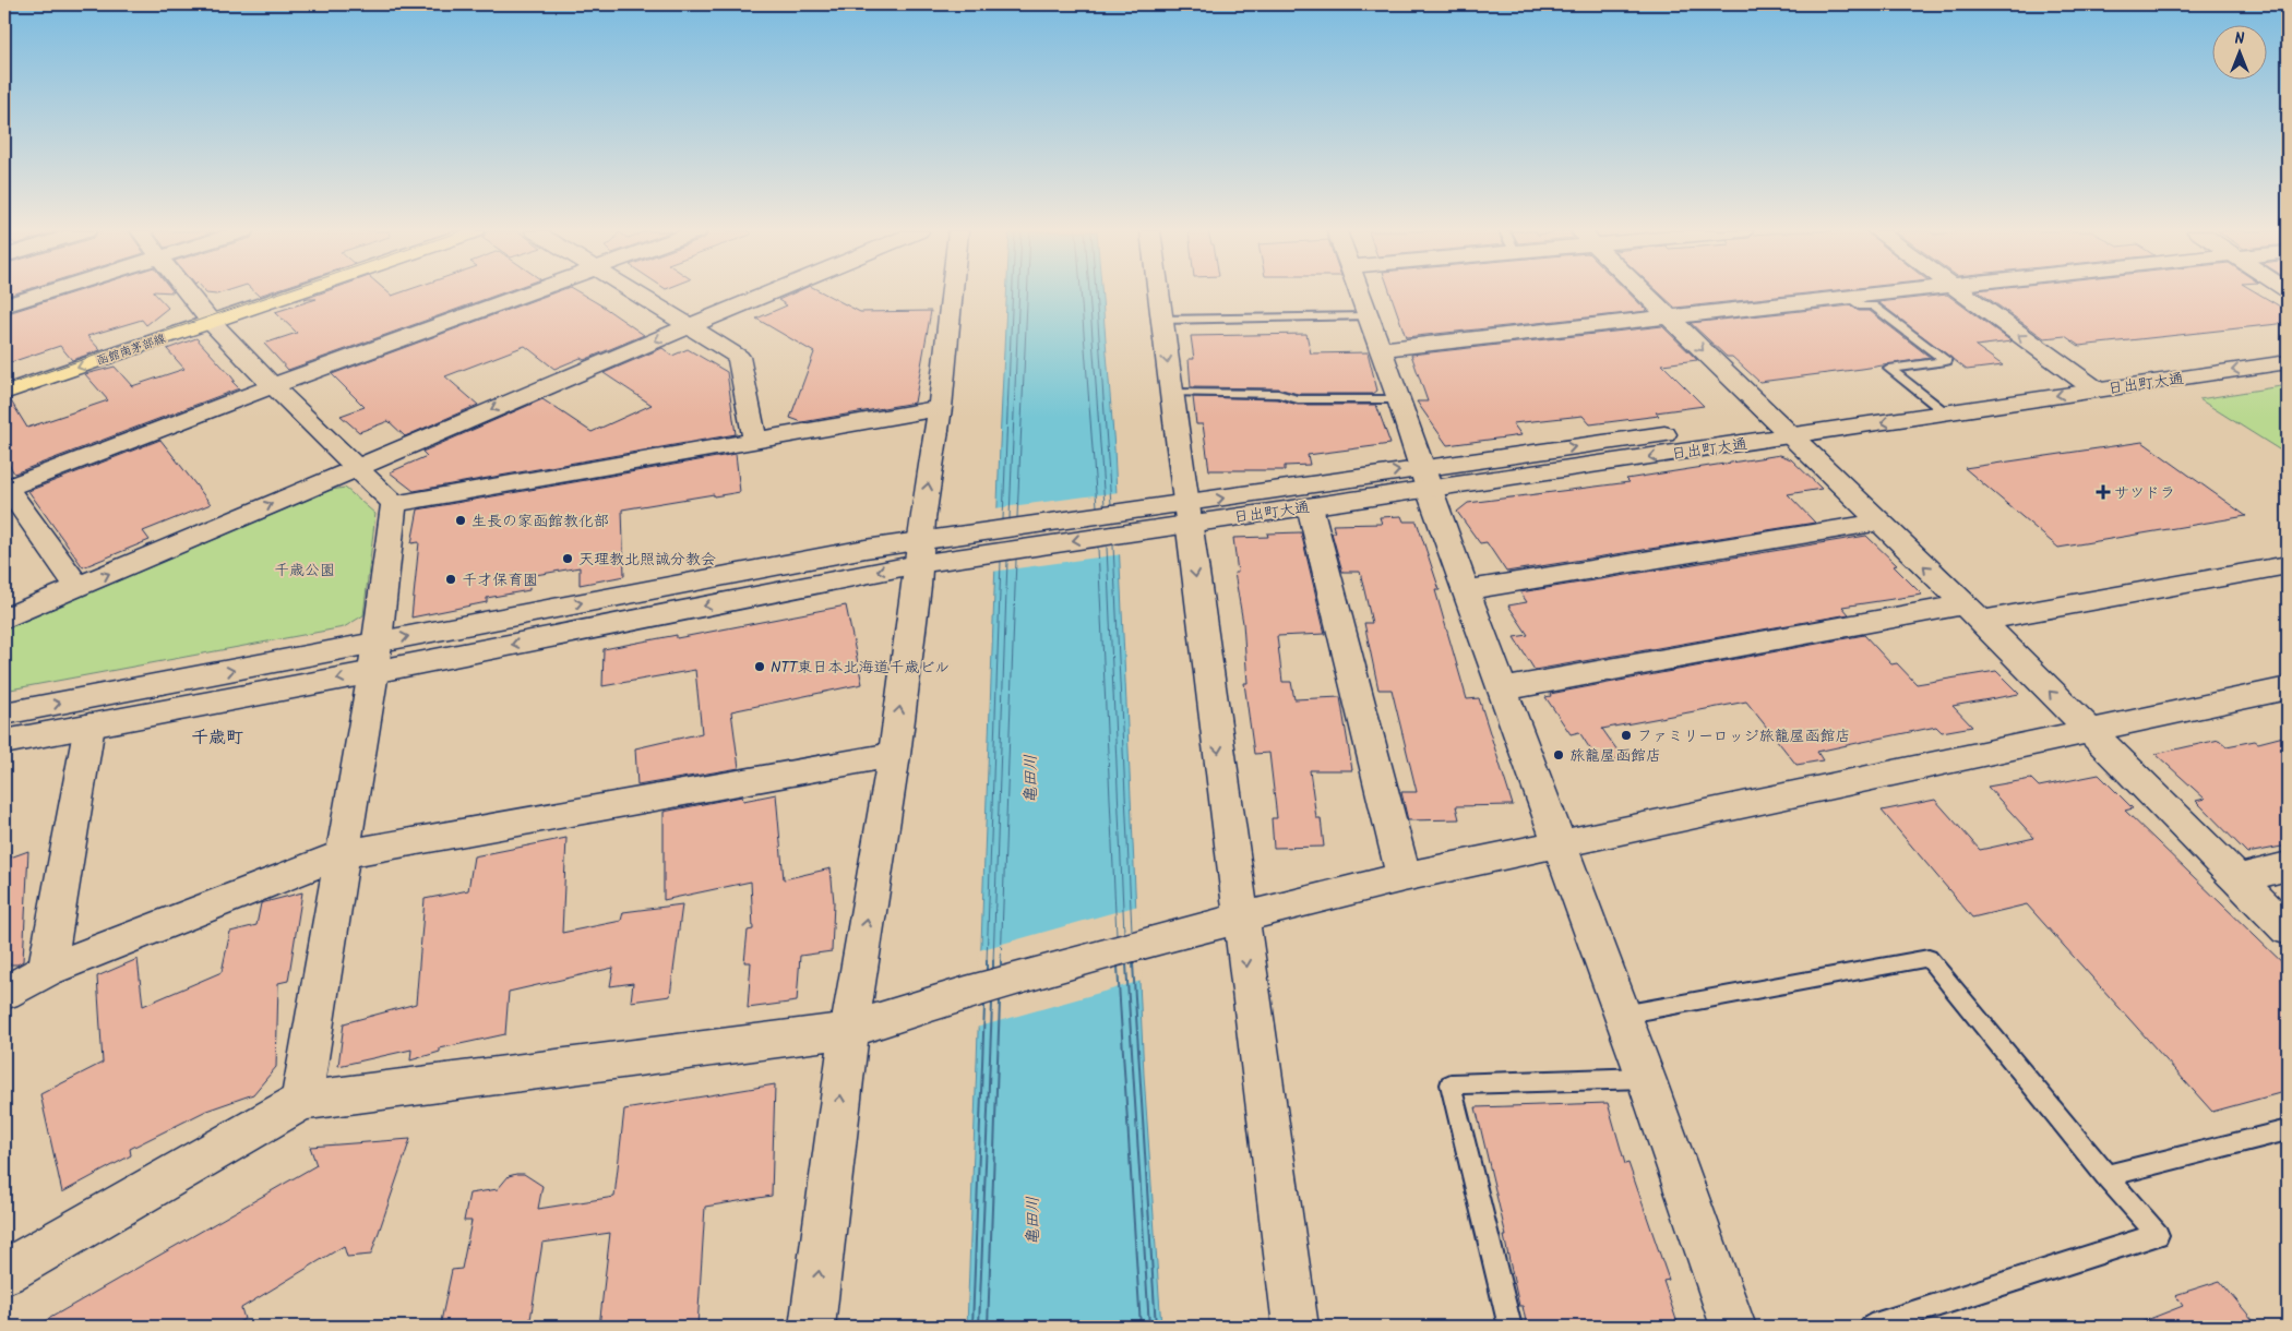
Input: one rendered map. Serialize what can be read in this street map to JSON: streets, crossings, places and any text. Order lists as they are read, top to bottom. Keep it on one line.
{"streets":{"main road":["函館南茅部線"],"street":["日出町大通"]},"districts":["千歳町"],"water":["亀田川"],"parks":["千歳公園"],"places":{"health":["サツドラ"],"other":["生長の家函館教化部","天理教北照誠分教会","千才保育園","NTT東日本北海道千歳ビル","ファミリーロッジ旅籠屋函館店","旅籠屋函館店"]},"north":"top"}
